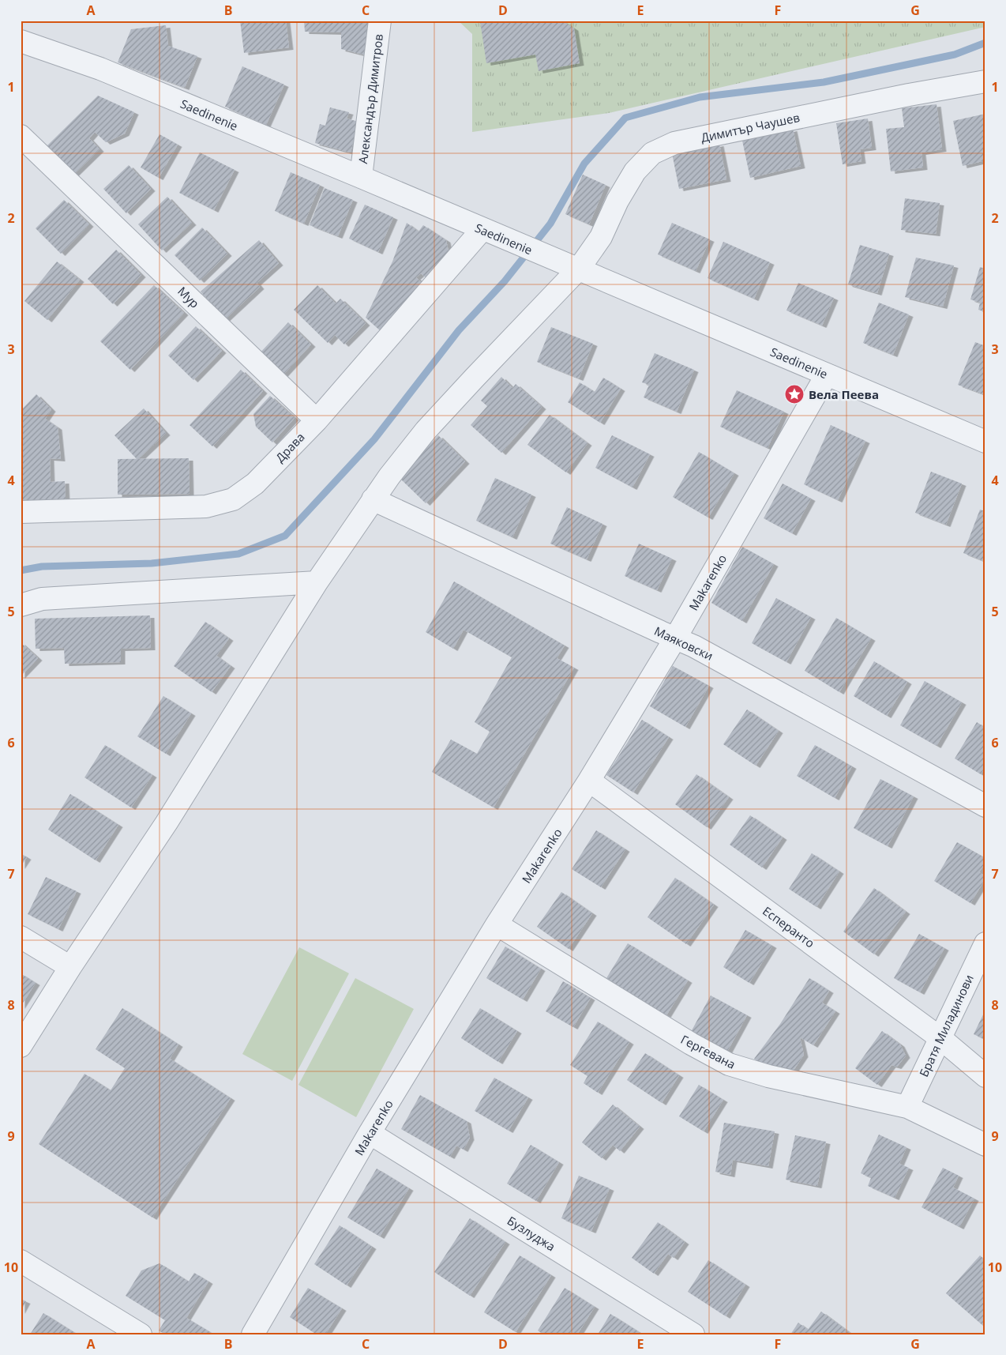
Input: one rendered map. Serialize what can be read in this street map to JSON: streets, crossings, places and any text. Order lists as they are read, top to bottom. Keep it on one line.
{"streets":{"street":["Александър Димитров","Saedinenie","Димитър Чаушев","Мур","Драва","Makarenko","Маяковски","Есперанто","Братя Миладинови","Гергевана","Бузлуджа"]},"crossings":[["Александър Димитров","Saedinenie"],["Saedinenie","Димитър Чаушев"],["Saedinenie","Драва"],["Saedinenie","Makarenko"],["Димитър Чаушев","Маяковски"],["Мур","Драва"],["Makarenko","Маяковски"],["Makarenko","Есперанто"],["Makarenko","Гергевана"],["Makarenko","Бузлуджа"],["Есперанто","Братя Миладинови"],["Братя Миладинови","Гергевана"]],"places":{"place":["Вела Пеева"]},"grid":{"columns":["A","B","C","D","E","F","G"],"rows":["1","2","3","4","5","6","7","8","9","10"]}}
